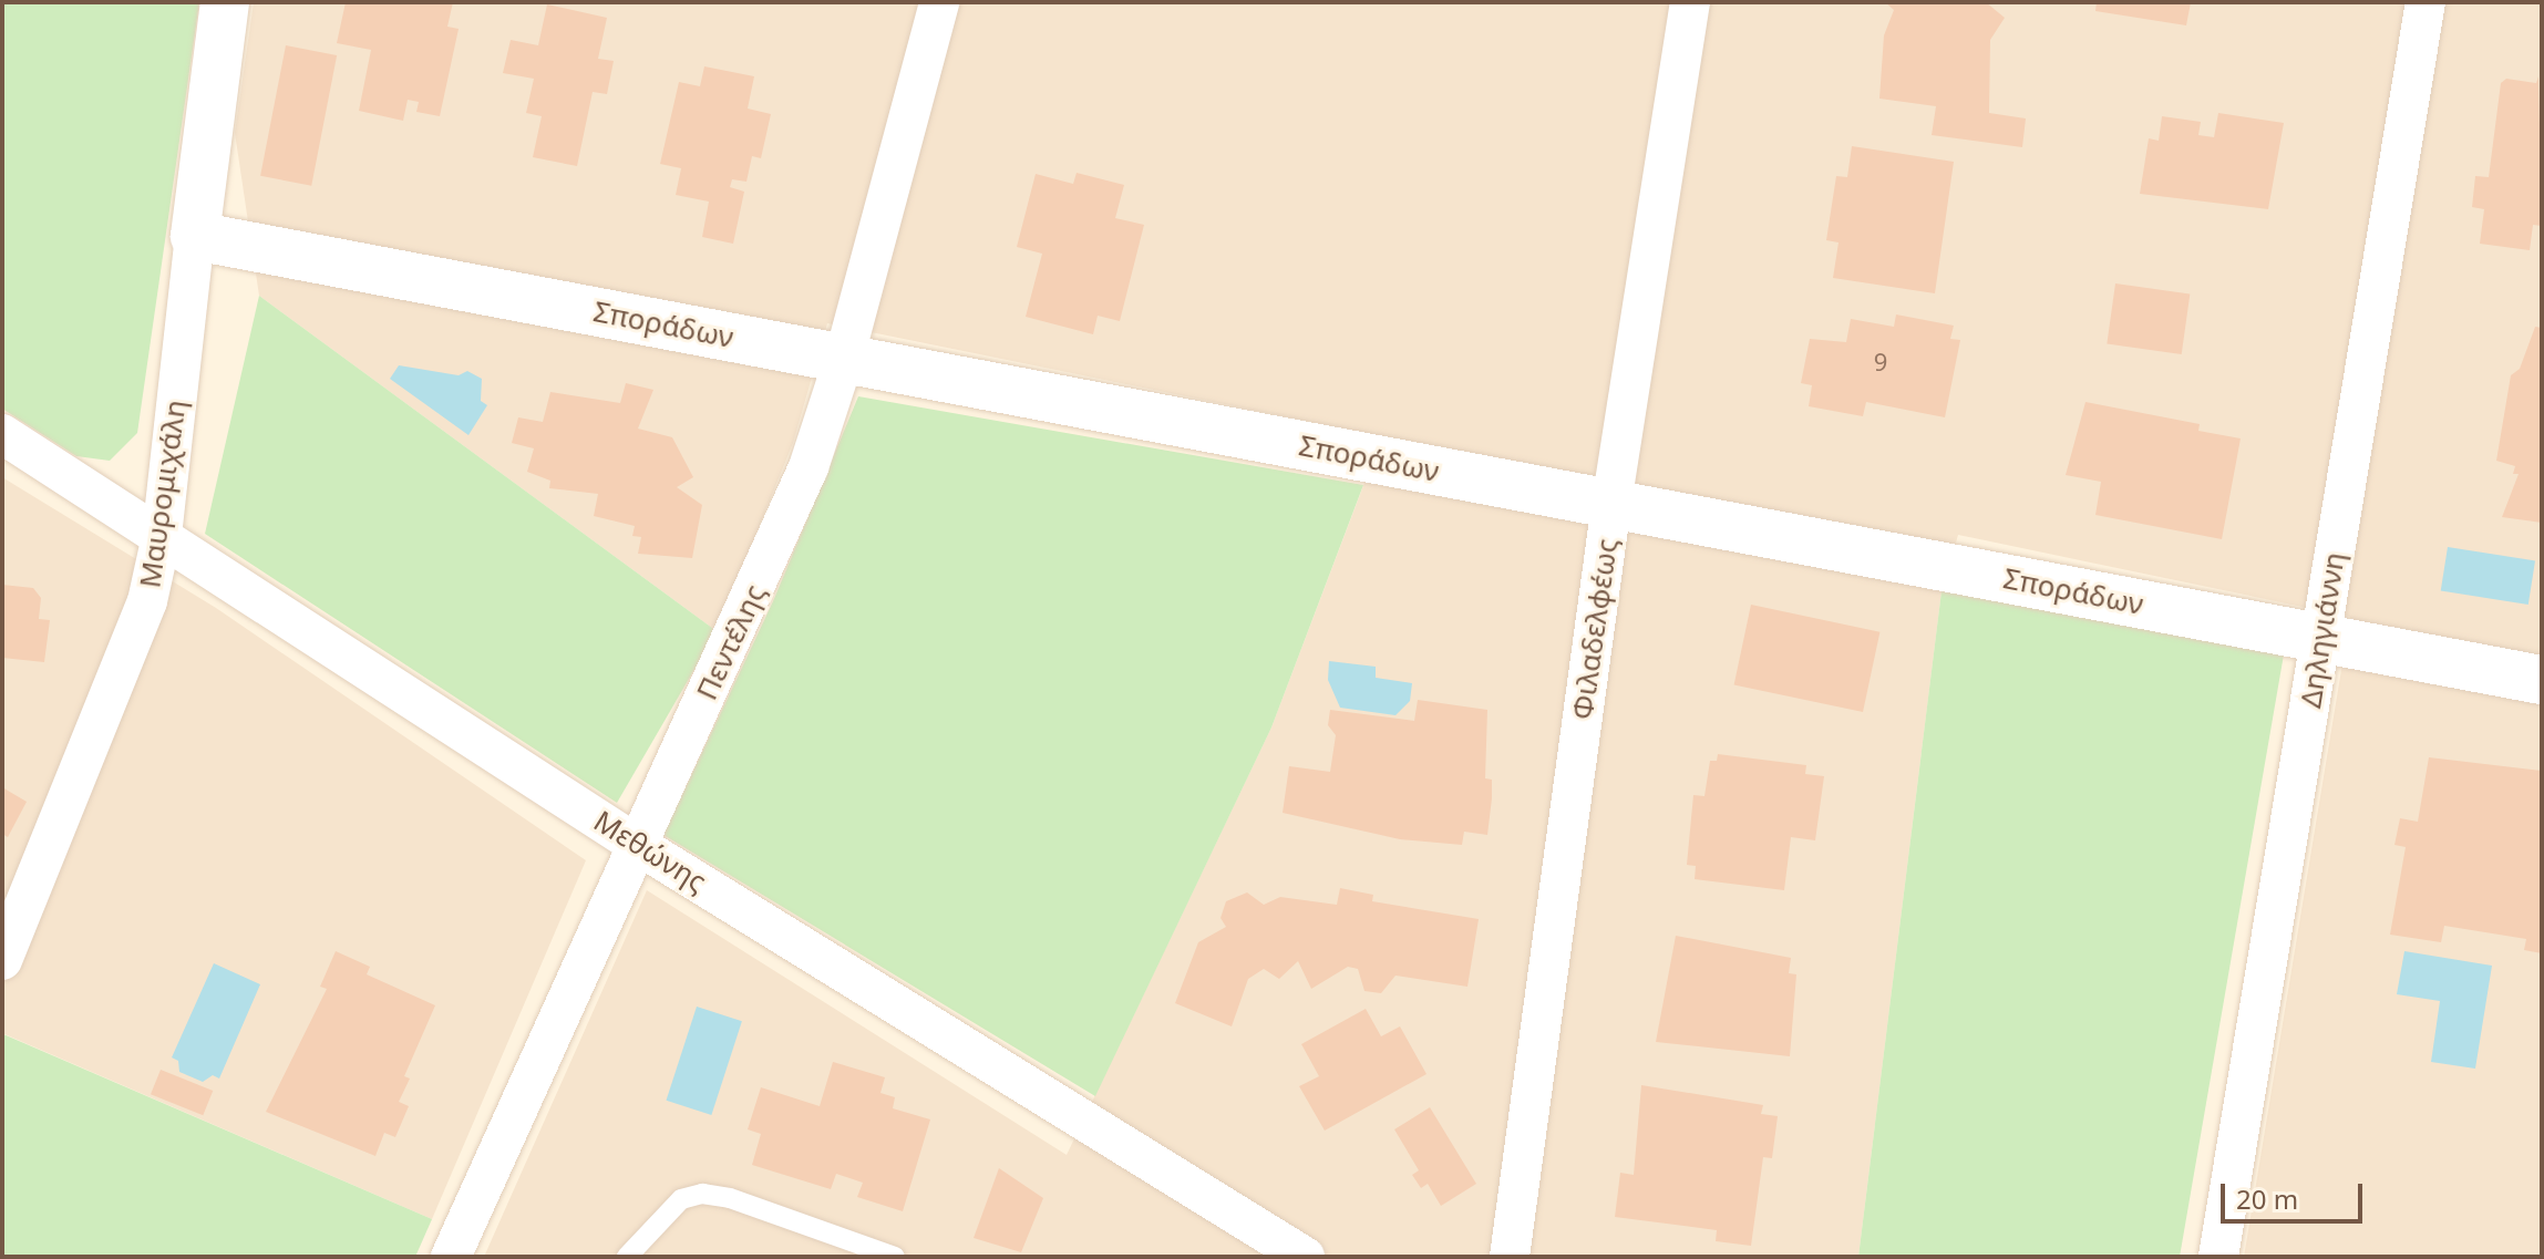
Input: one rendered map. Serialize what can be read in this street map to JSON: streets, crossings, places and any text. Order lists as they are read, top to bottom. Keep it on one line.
{"streets":{"street":["Σποράδων","Μαυρομιχάλη","Φιλαδελφέως","Δηληγιάννη","Πεντέλης","Μεθώνης"]},"crossings":[["Σποράδων","Μαυρομιχάλη"],["Σποράδων","Φιλαδελφέως"],["Σποράδων","Δηληγιάννη"],["Σποράδων","Πεντέλης"],["Μαυρομιχάλη","Μεθώνης"],["Πεντέλης","Μεθώνης"]],"house_numbers":["9"],"scale_bar":"20 m"}
